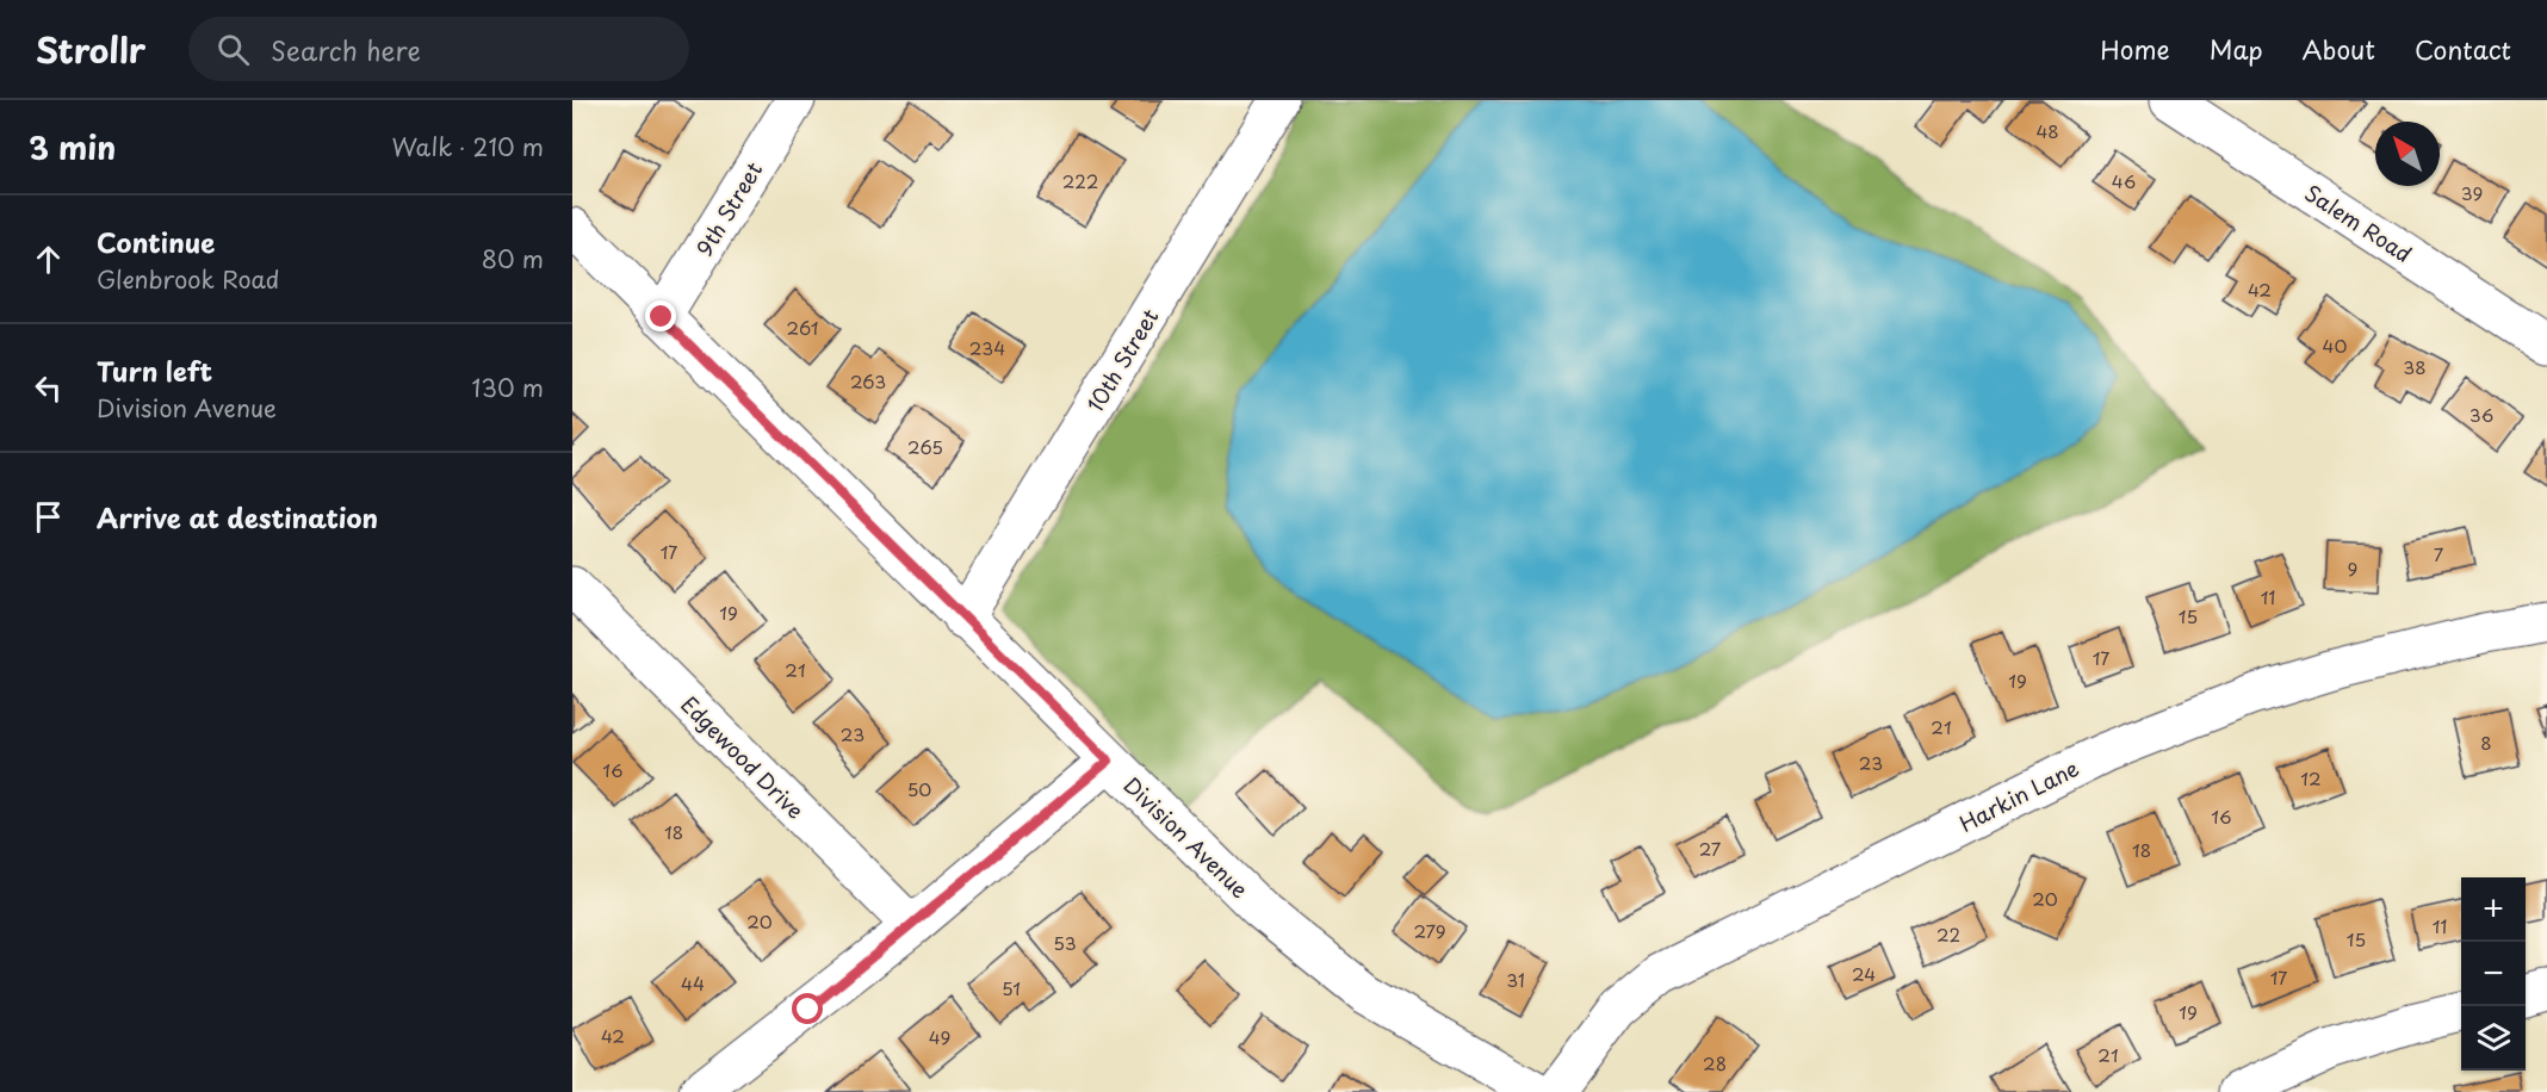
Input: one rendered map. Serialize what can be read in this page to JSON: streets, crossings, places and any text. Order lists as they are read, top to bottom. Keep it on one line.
{"streets":{"street":["9th Street","Salem Road","10th Street","Edgewood Drive","Harkin Lane","Division Avenue"]},"crossings":[["9th Street","Division Avenue"],["10th Street","Division Avenue"]],"house_numbers":["48","222","46","39","42","261","40","234","38","263","36","265","17","7","9","11","19","15","17","21","19","21","23","8","23","16","12","50","16","18","27","18","20","20","11","279","22","15","53","24","17","31","44","51","19","42","49","21","28"],"north":"top left","page":{"header":"Strollr","search":"Search here","nav":["Home","Map","About","Contact"],"heading":["3 min","Walk · 210 m"],"list":[["Continue","Glenbrook Road","80 m"],["Turn left","Division Avenue","130 m"],"Arrive at destination"],"map_buttons":["+","−"]}}
